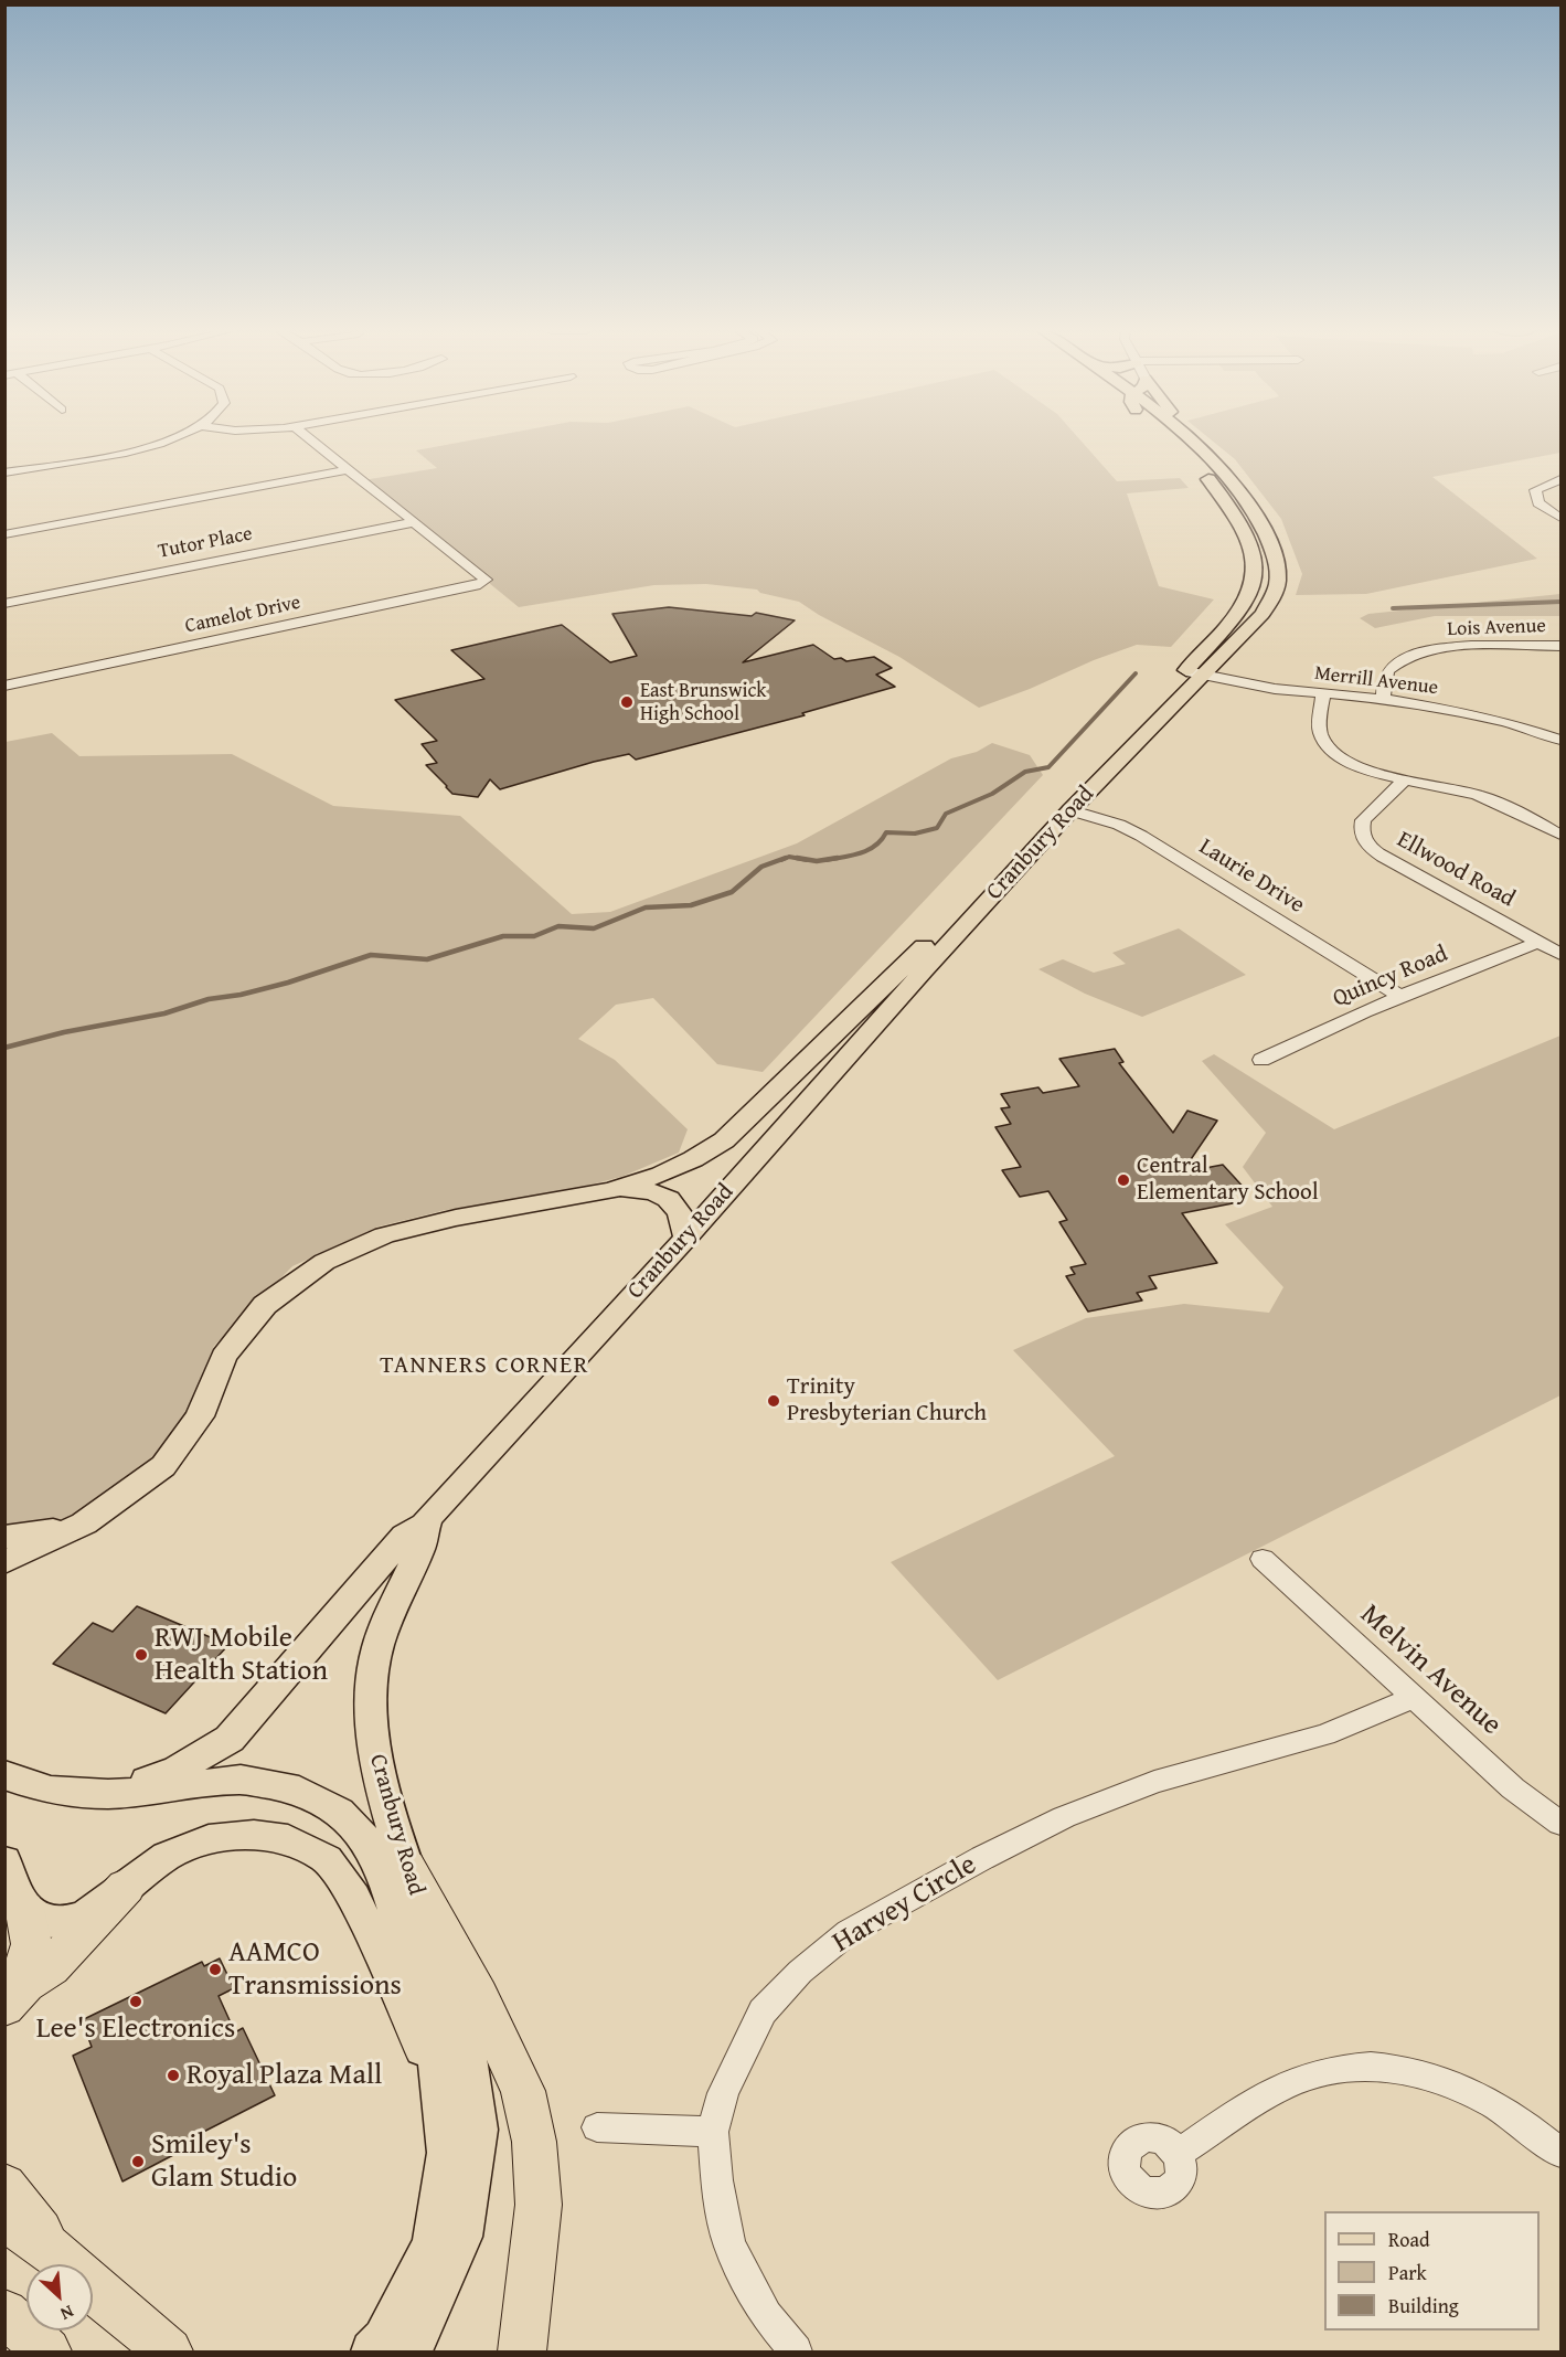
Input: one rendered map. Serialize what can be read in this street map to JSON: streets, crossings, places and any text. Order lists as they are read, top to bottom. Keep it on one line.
{"streets":{"main road":["Cranbury Road"],"street":["Tutor Place","Camelot Drive","Lois Avenue","Merrill Avenue","Ellwood Road","Laurie Drive","Quincy Road","Melvin Avenue","Harvey Circle"]},"crossings":[["Tutor Place","Camelot Drive"],["Lois Avenue","Merrill Avenue"],["Merrill Avenue","Cranbury Road"],["Cranbury Road","Laurie Drive"],["Ellwood Road","Quincy Road"],["Laurie Drive","Quincy Road"],["Melvin Avenue","Harvey Circle"]],"districts":["TANNERS CORNER"],"places":["East Brunswick High School","Central Elementary School","Trinity Presbyterian Church","RWJ Mobile Health Station","AAMCO Transmissions","Lee's Electronics","Royal Plaza Mall","Smiley's Glam Studio"],"legend":["Road","Park","Building"],"north":"bottom right"}
